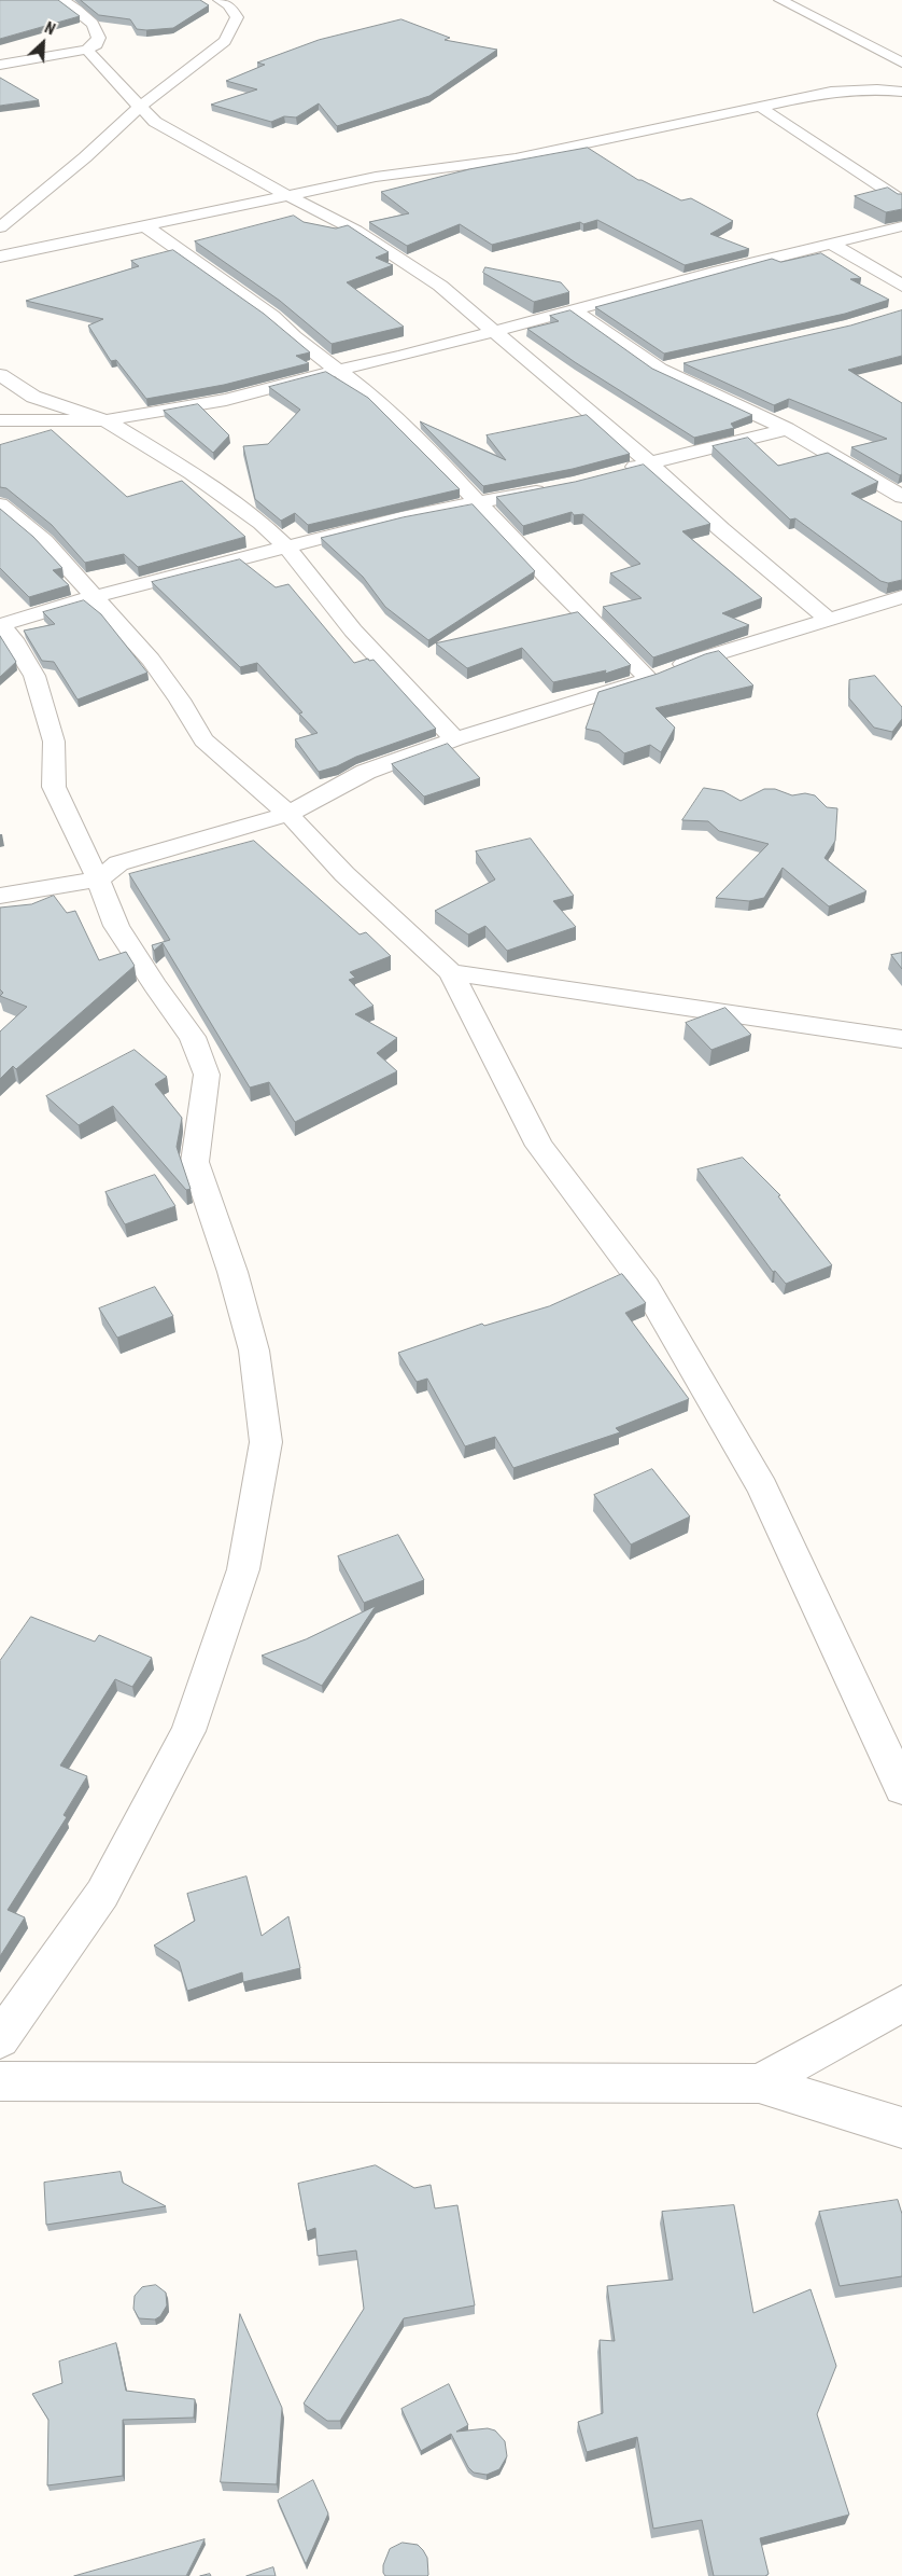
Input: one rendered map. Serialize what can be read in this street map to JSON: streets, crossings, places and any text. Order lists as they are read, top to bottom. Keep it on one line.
{"north":"top right"}
